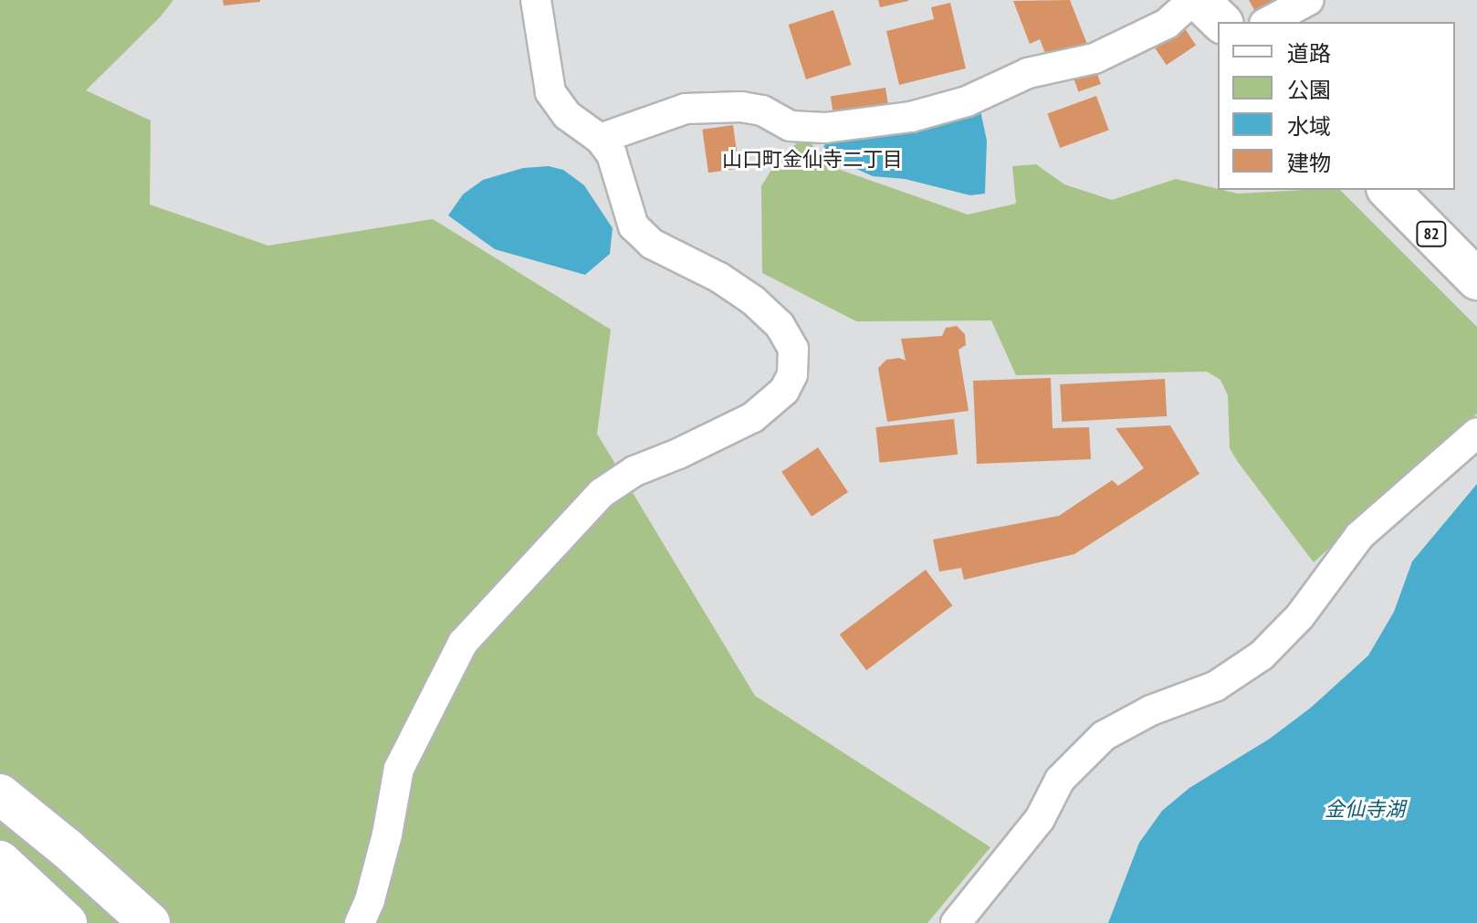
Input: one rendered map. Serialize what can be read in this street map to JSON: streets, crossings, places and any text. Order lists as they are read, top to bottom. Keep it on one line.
{"streets":{"main road":["82"]},"districts":["山口町金仙寺二丁目"],"water":["金仙寺湖"],"legend":["道路","公園","水域","建物"]}
